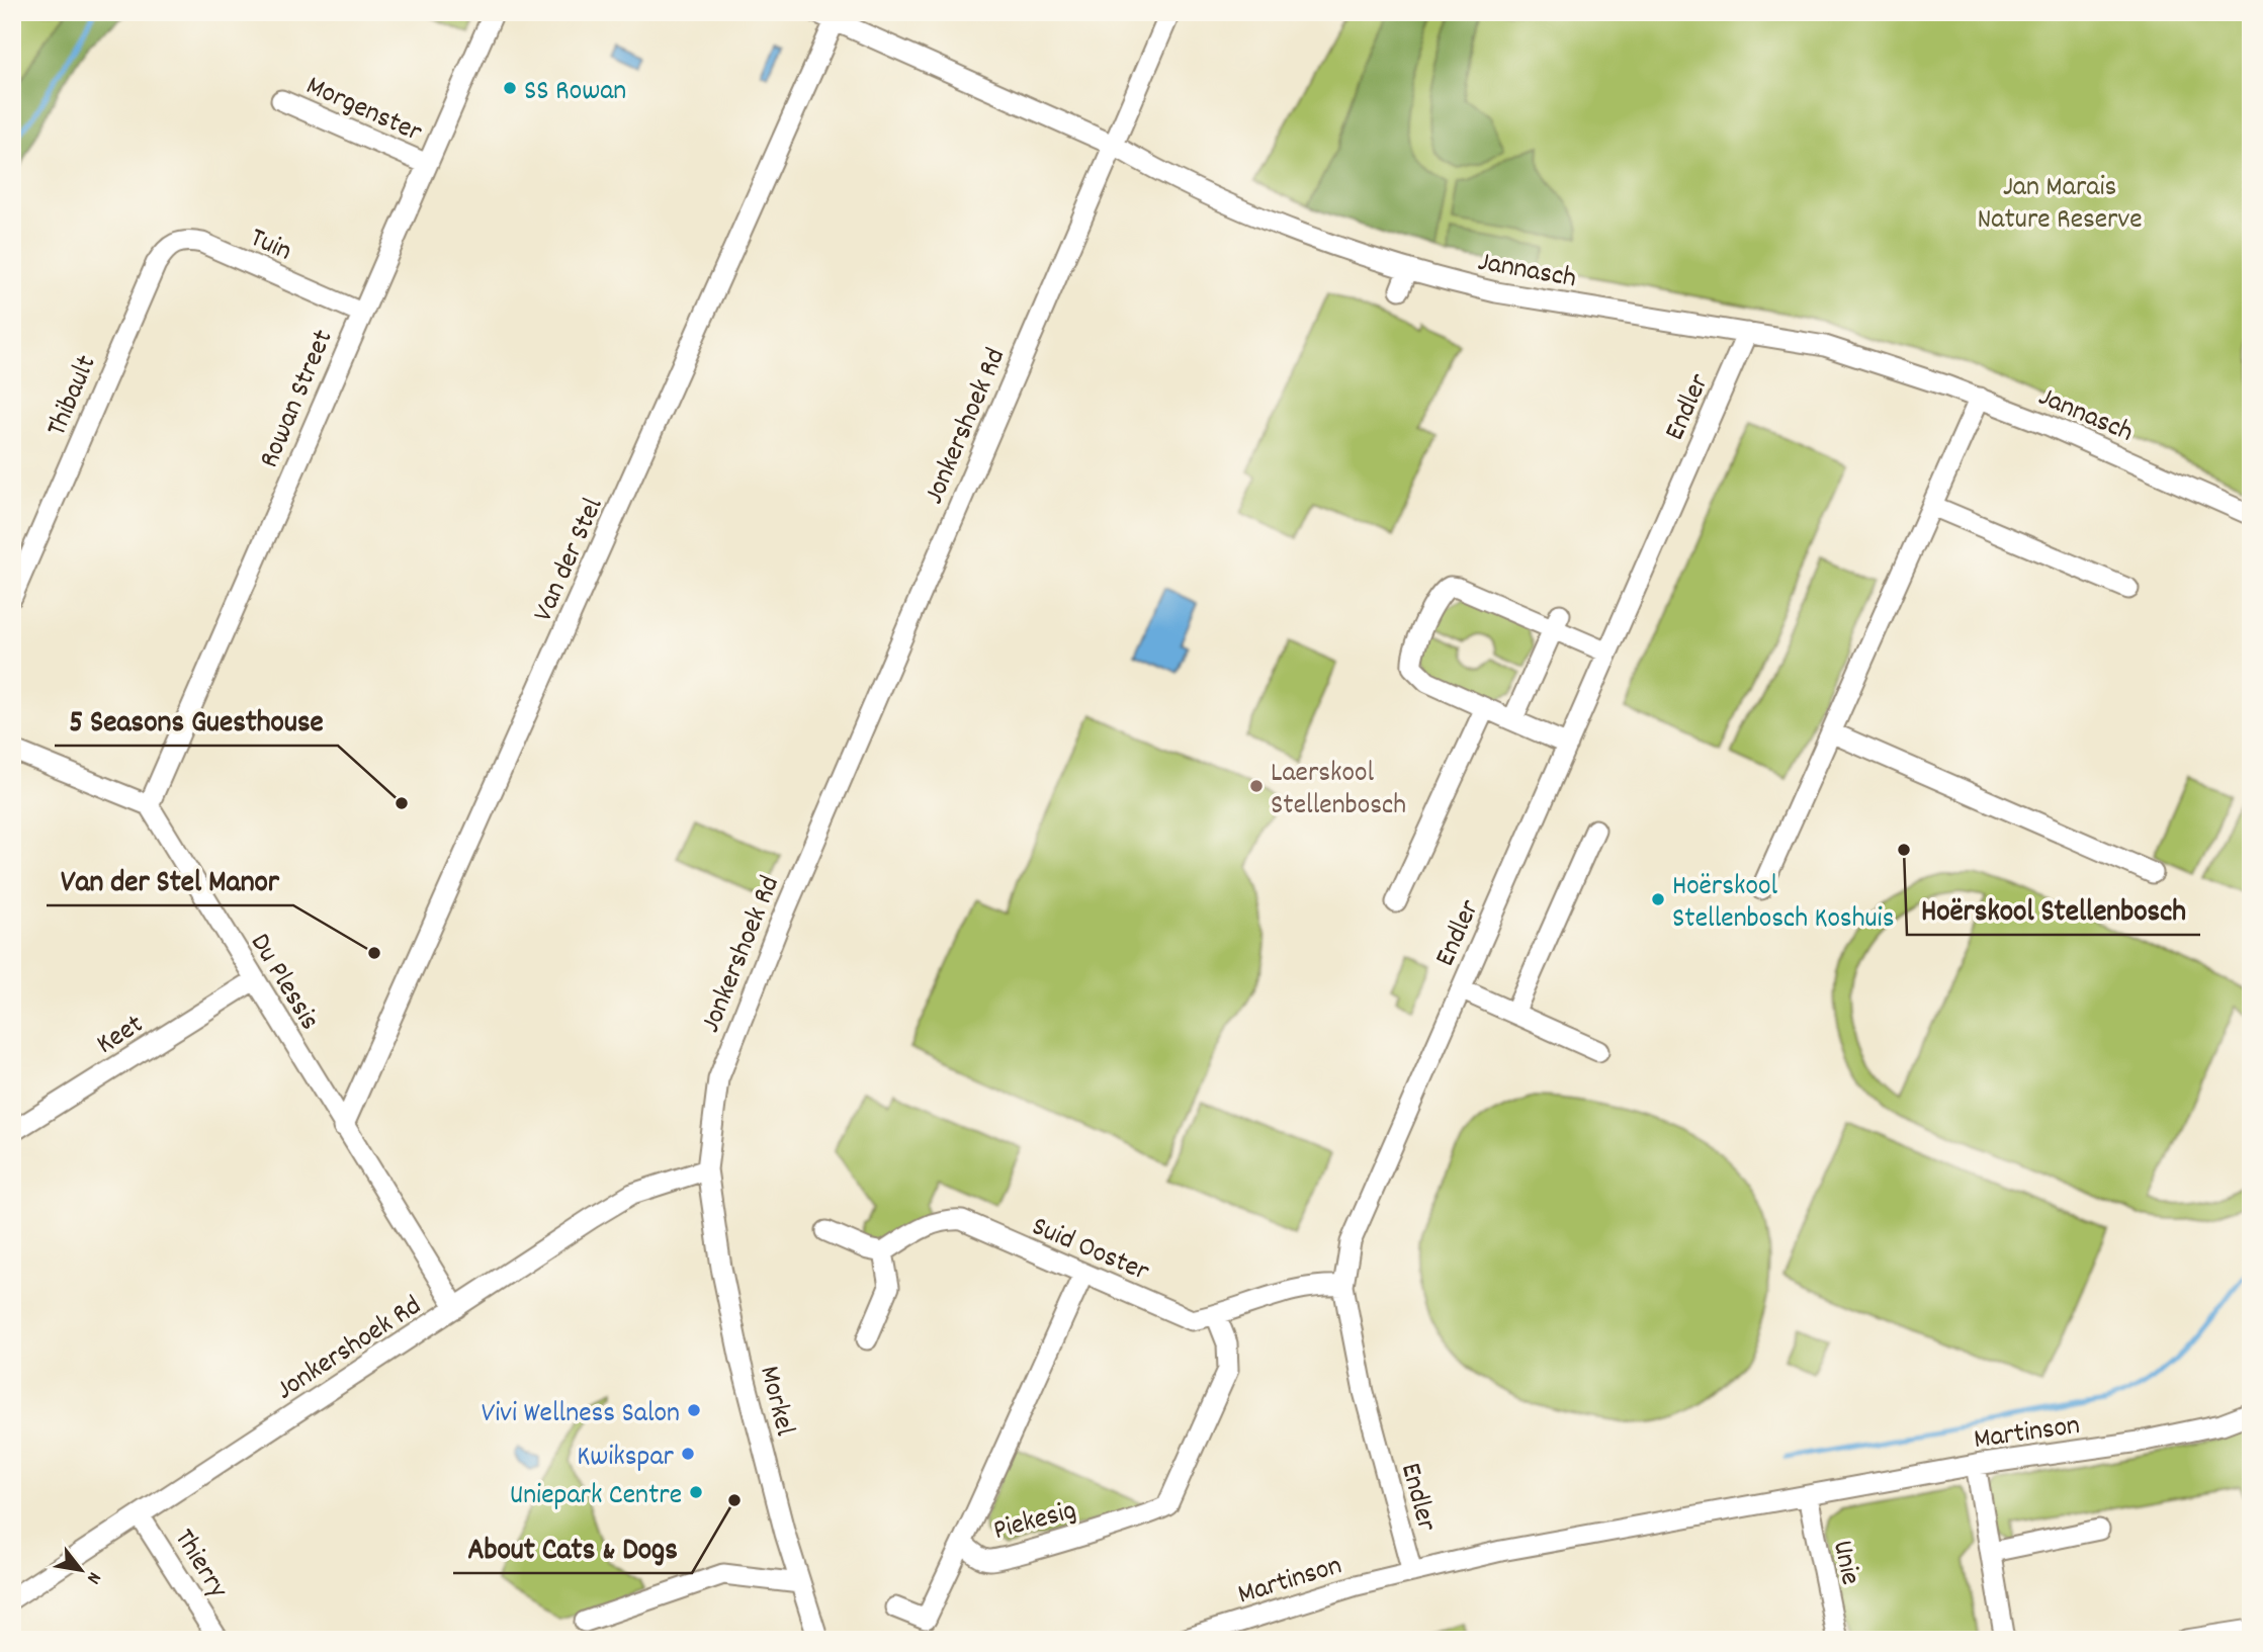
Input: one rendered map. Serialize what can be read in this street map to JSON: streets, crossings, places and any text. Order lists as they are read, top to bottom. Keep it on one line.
{"streets":{"street":["Morgenster","Tuin","Jannasch","Thibault","Rowan Street","Endler","Jonkershoek Rd","Van der Stel","Du Plessis","Keet","Suid Ooster","Morkel","Martinson","Piekesig","Thierry","Unie"]},"crossings":[["Morgenster","Rowan Street"],["Tuin","Thibault"],["Tuin","Rowan Street"],["Jannasch","Endler"],["Jannasch","Jonkershoek Rd"],["Jannasch","Van der Stel"],["Rowan Street","Du Plessis"],["Endler","Suid Ooster"],["Endler","Martinson"],["Jonkershoek Rd","Du Plessis"],["Jonkershoek Rd","Morkel"],["Jonkershoek Rd","Thierry"],["Van der Stel","Du Plessis"],["Du Plessis","Keet"],["Suid Ooster","Piekesig"],["Martinson","Unie"]],"parks":["Jan Marais Nature Reserve"],"places":["SS Rowan","Laerskool Stellenbosch","5 Seasons Guesthouse","Hoërskool Stellenbosch","Hoërskool Stellenbosch Koshuis","Van der Stel Manor","Vivi Wellness Salon","Kwikspar","Uniepark Centre","About Cats & Dogs"],"north":"bottom right"}
